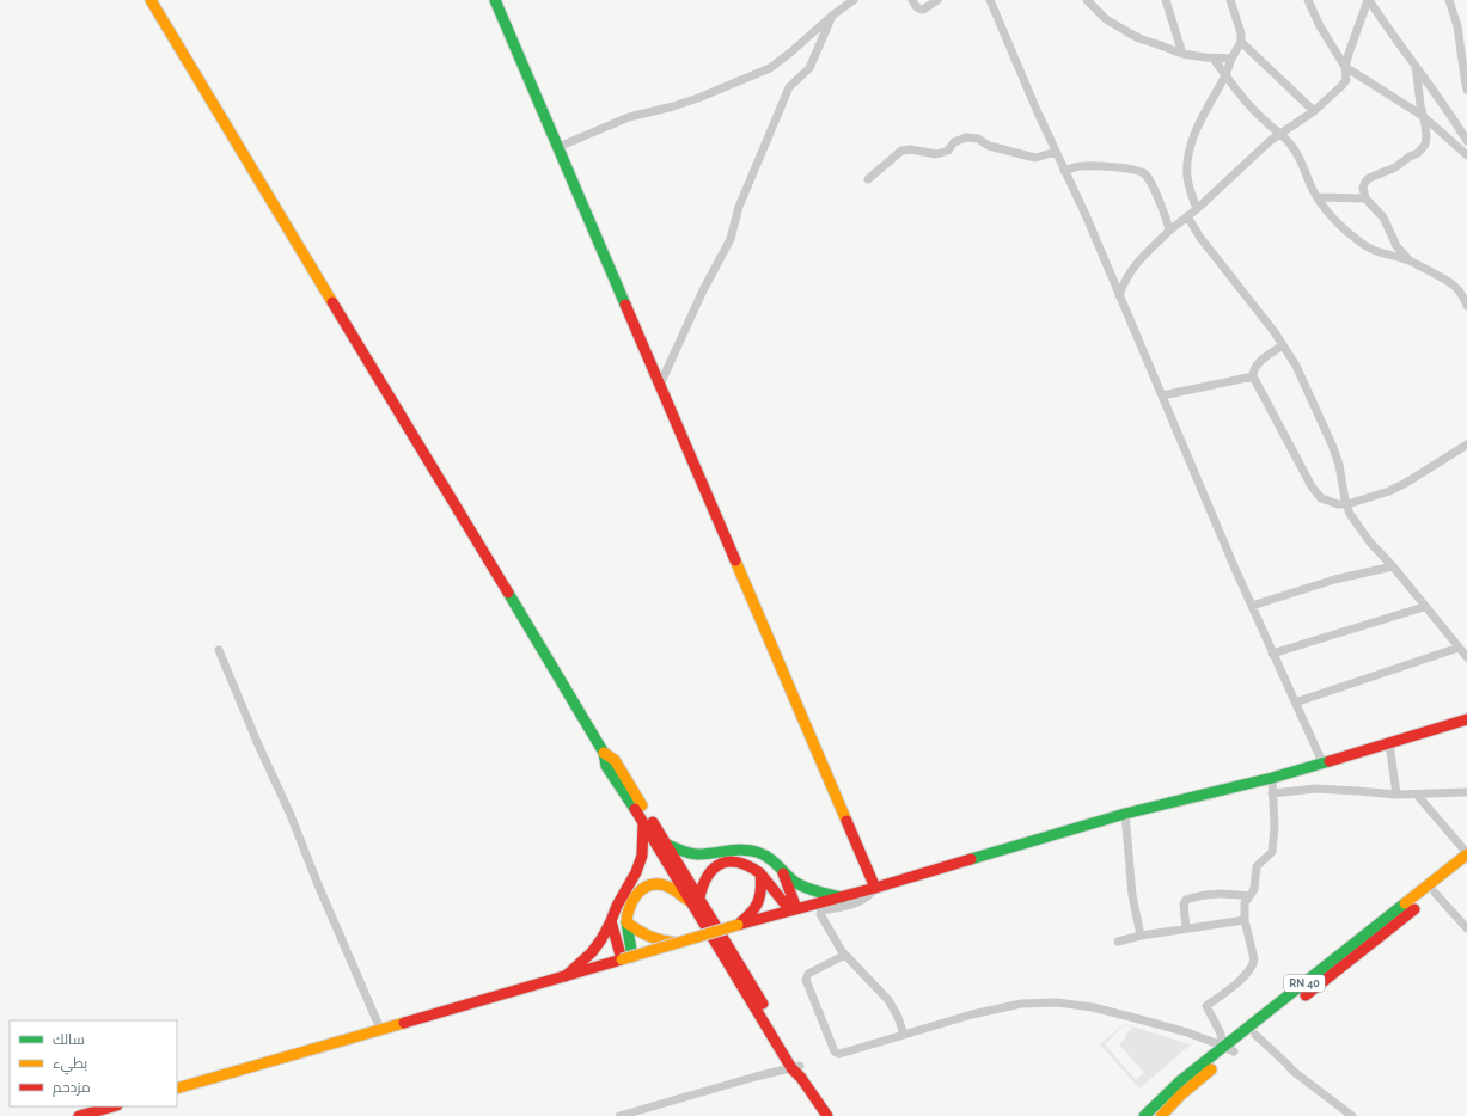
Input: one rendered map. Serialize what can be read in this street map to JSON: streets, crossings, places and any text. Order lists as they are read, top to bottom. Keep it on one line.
{"streets":{"main road":["RN 40"]},"legend":["سالك","بطيء","مزدحم"]}
